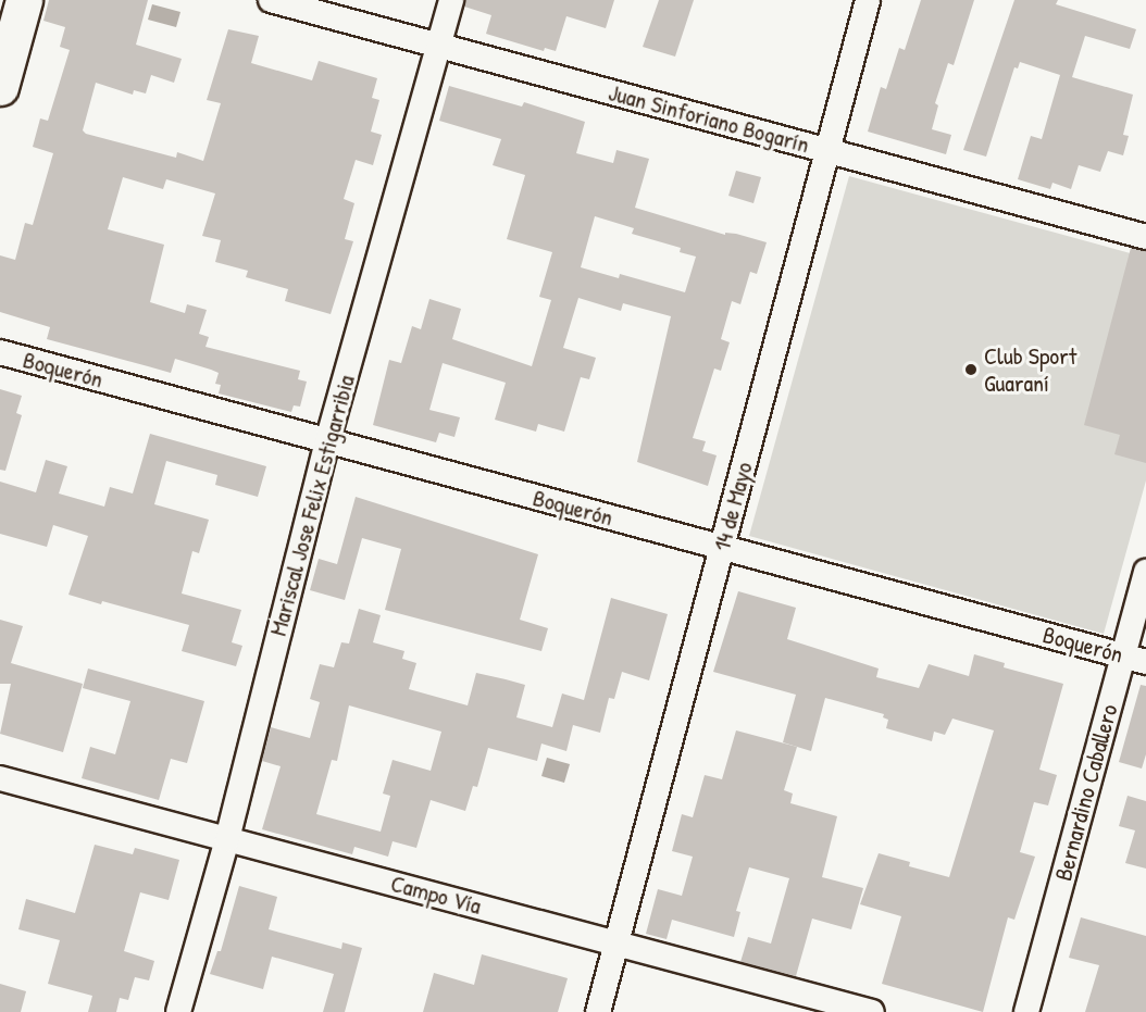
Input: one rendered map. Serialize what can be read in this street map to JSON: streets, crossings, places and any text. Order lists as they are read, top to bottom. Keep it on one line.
{"streets":{"street":["Juan Sinforiano Bogarín","Boquerón","Mariscal Jose Felix Estigarribia","14 de Mayo","Bernardino Caballero","Campo Vía"]},"crossings":[["Juan Sinforiano Bogarín","Mariscal Jose Felix Estigarribia"],["Juan Sinforiano Bogarín","14 de Mayo"],["Boquerón","Mariscal Jose Felix Estigarribia"],["Boquerón","14 de Mayo"],["Boquerón","Bernardino Caballero"],["Mariscal Jose Felix Estigarribia","Campo Vía"],["14 de Mayo","Campo Vía"]],"places":["Club Sport Guaraní"]}
